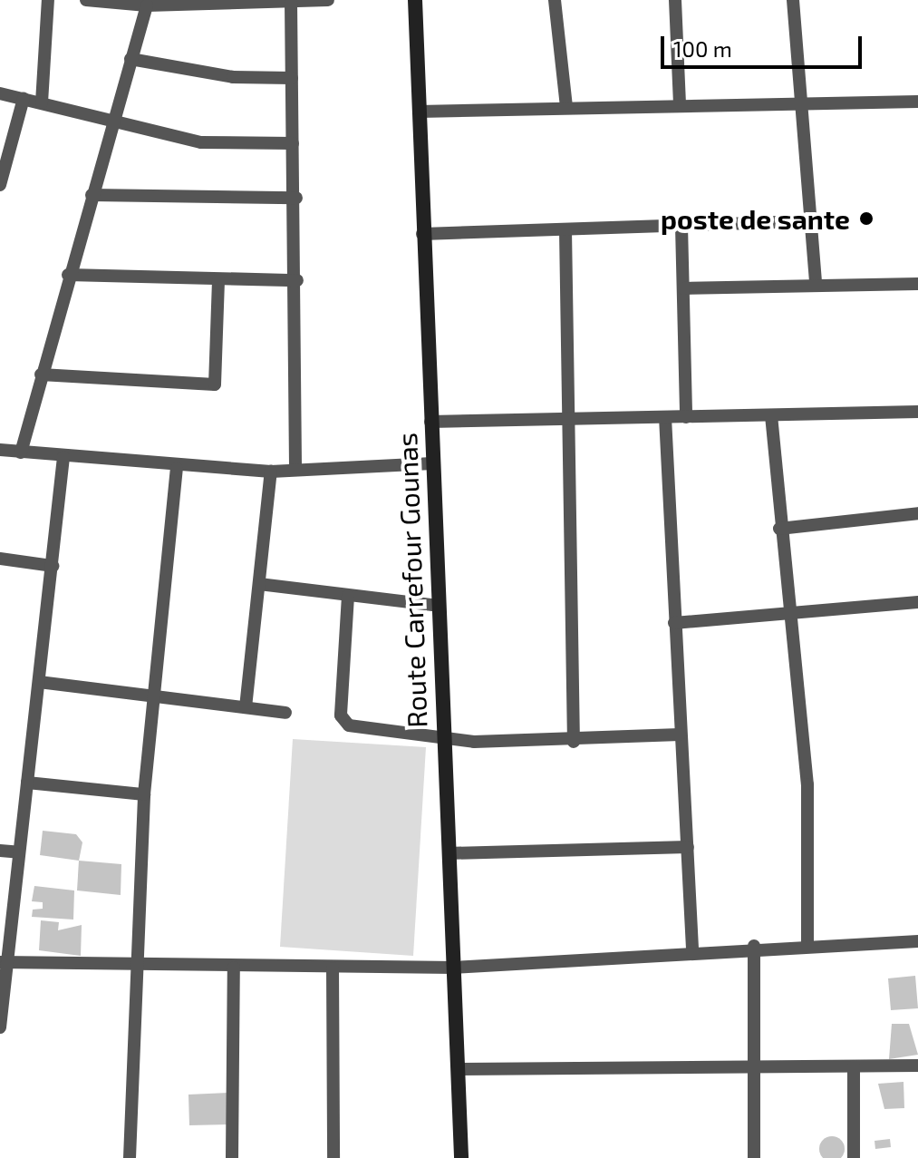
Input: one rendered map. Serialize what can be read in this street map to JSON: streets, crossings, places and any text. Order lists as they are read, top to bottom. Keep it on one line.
{"streets":{"main road":["Route Carrefour Gounas"]},"places":["poste de sante"],"scale_bar":"100 m"}
